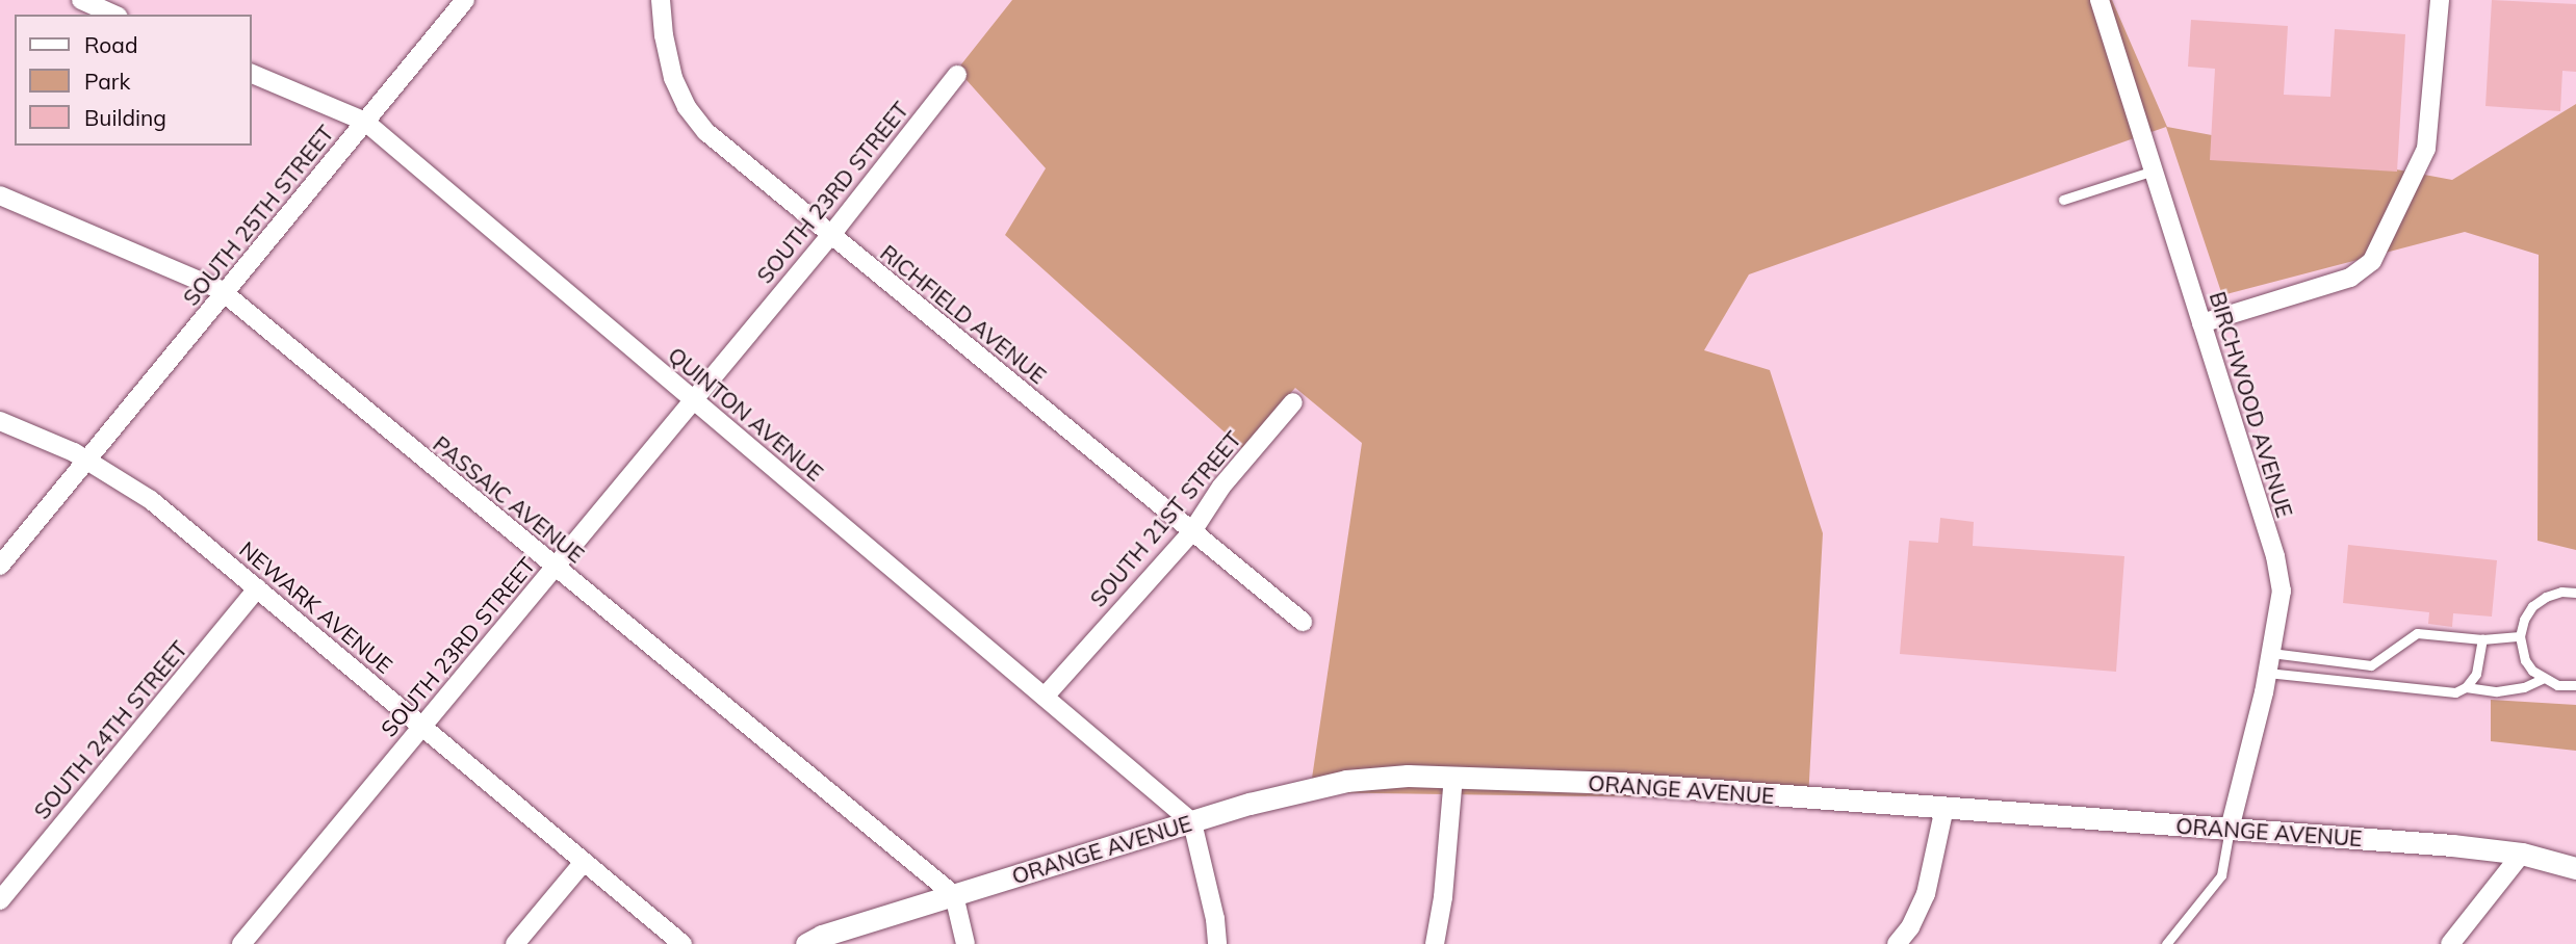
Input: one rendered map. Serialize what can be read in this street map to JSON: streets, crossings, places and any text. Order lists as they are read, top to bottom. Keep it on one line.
{"streets":{"street":["SOUTH 23RD STREET","SOUTH 25TH STREET","RICHFIELD AVENUE","BIRCHWOOD AVENUE","QUINTON AVENUE","PASSAIC AVENUE","SOUTH 21ST STREET","NEWARK AVENUE","SOUTH 24TH STREET","ORANGE AVENUE"]},"crossings":[["SOUTH 23RD STREET","RICHFIELD AVENUE"],["SOUTH 23RD STREET","QUINTON AVENUE"],["SOUTH 23RD STREET","PASSAIC AVENUE"],["SOUTH 23RD STREET","NEWARK AVENUE"],["SOUTH 25TH STREET","QUINTON AVENUE"],["SOUTH 25TH STREET","PASSAIC AVENUE"],["SOUTH 25TH STREET","NEWARK AVENUE"],["RICHFIELD AVENUE","SOUTH 21ST STREET"],["BIRCHWOOD AVENUE","ORANGE AVENUE"],["QUINTON AVENUE","SOUTH 21ST STREET"],["QUINTON AVENUE","ORANGE AVENUE"],["PASSAIC AVENUE","ORANGE AVENUE"],["NEWARK AVENUE","SOUTH 24TH STREET"]],"legend":["Road","Park","Building"]}
